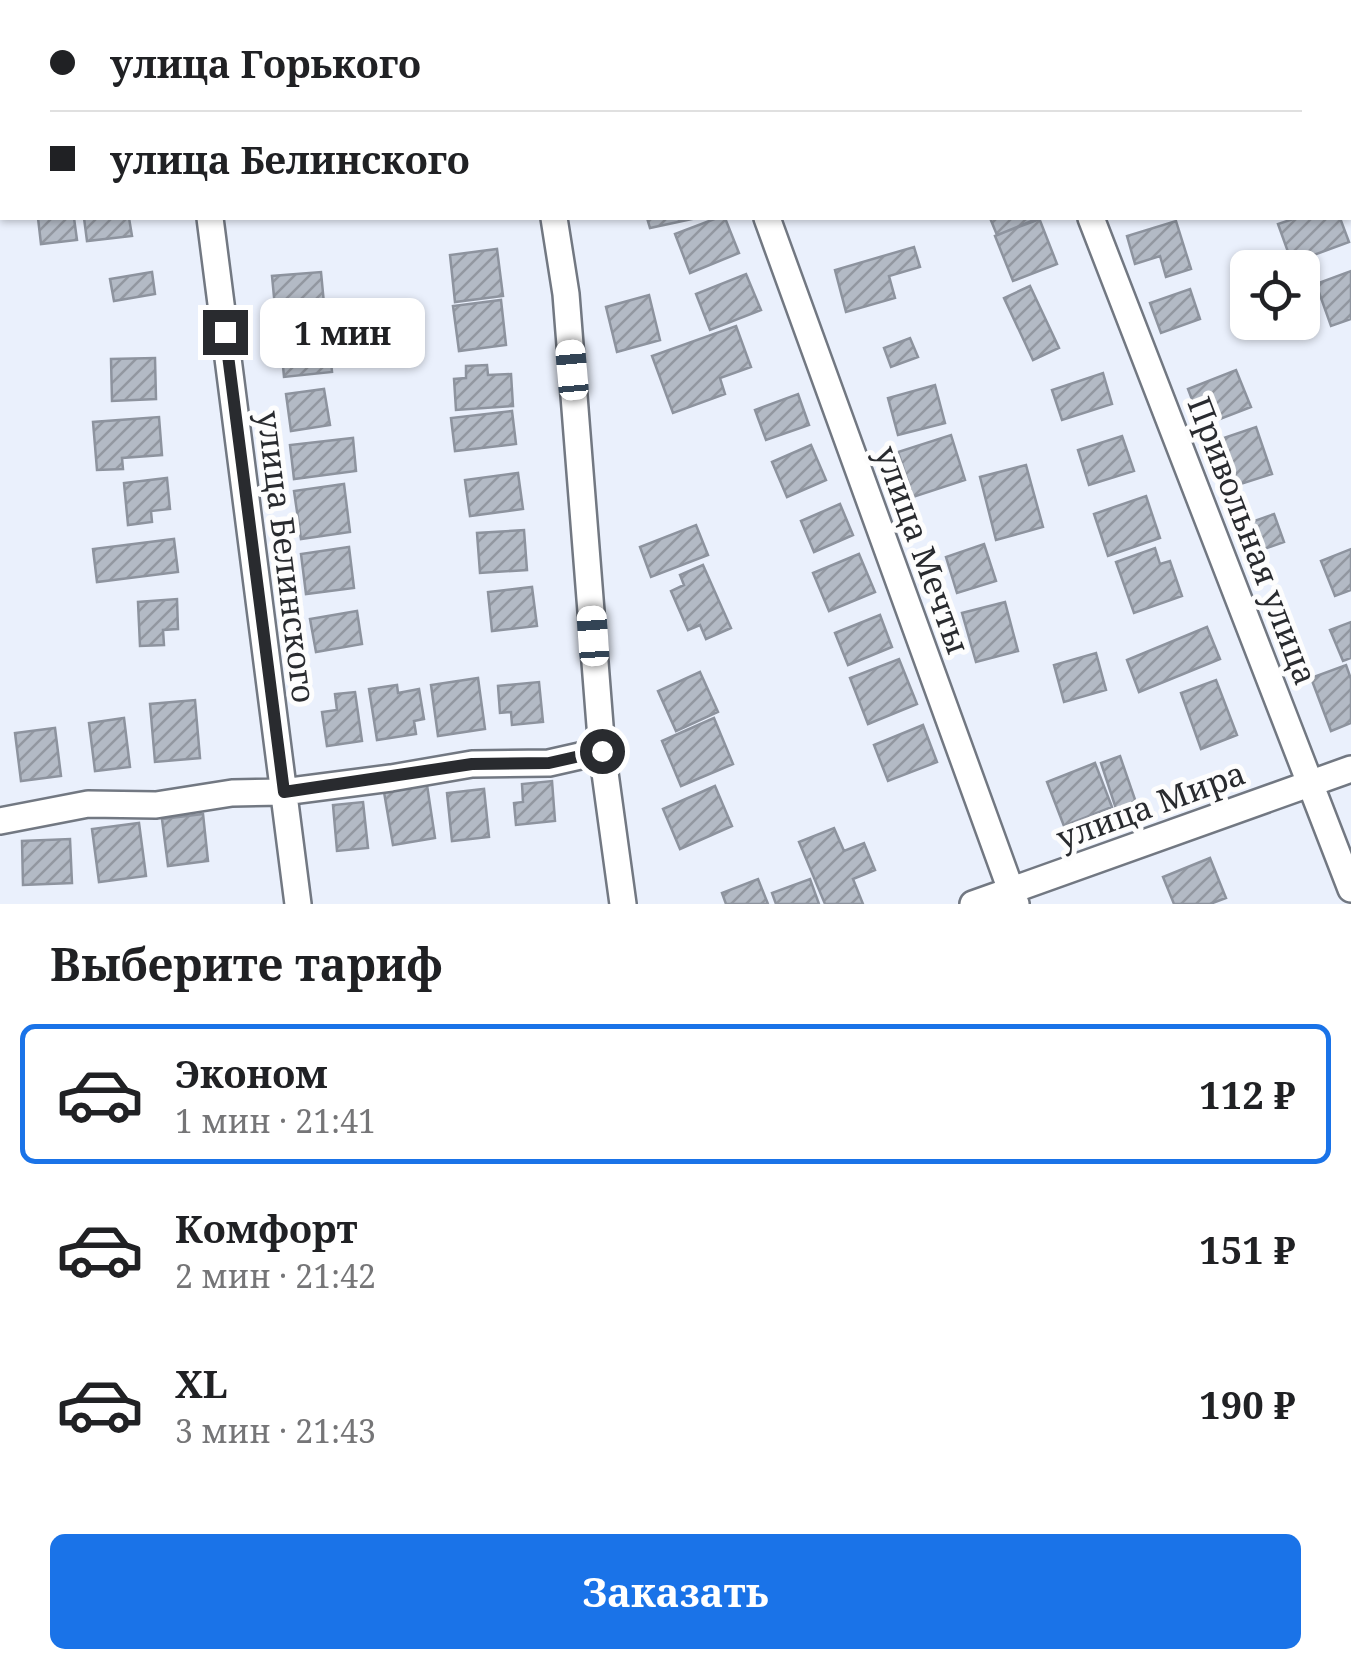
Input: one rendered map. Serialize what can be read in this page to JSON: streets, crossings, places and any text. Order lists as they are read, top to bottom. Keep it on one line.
{"streets":{"street":["Привольная улица","улица Мечты","улица Белинского","улица Мира"]},"crossings":[["Привольная улица","улица Мира"],["улица Мечты","улица Мира"]],"page":{"banner":["улица Горького","улица Белинского"],"bubble":"1 мин","heading":"Выберите тариф","list":[{"name":"Эконом","note":"1 мин · 21:41","value":"112 ₽"},{"name":"Комфорт","note":"2 мин · 21:42","value":"151 ₽"},{"name":"XL","note":"3 мин · 21:43","value":"190 ₽"}],"buttons":"Заказать"}}
